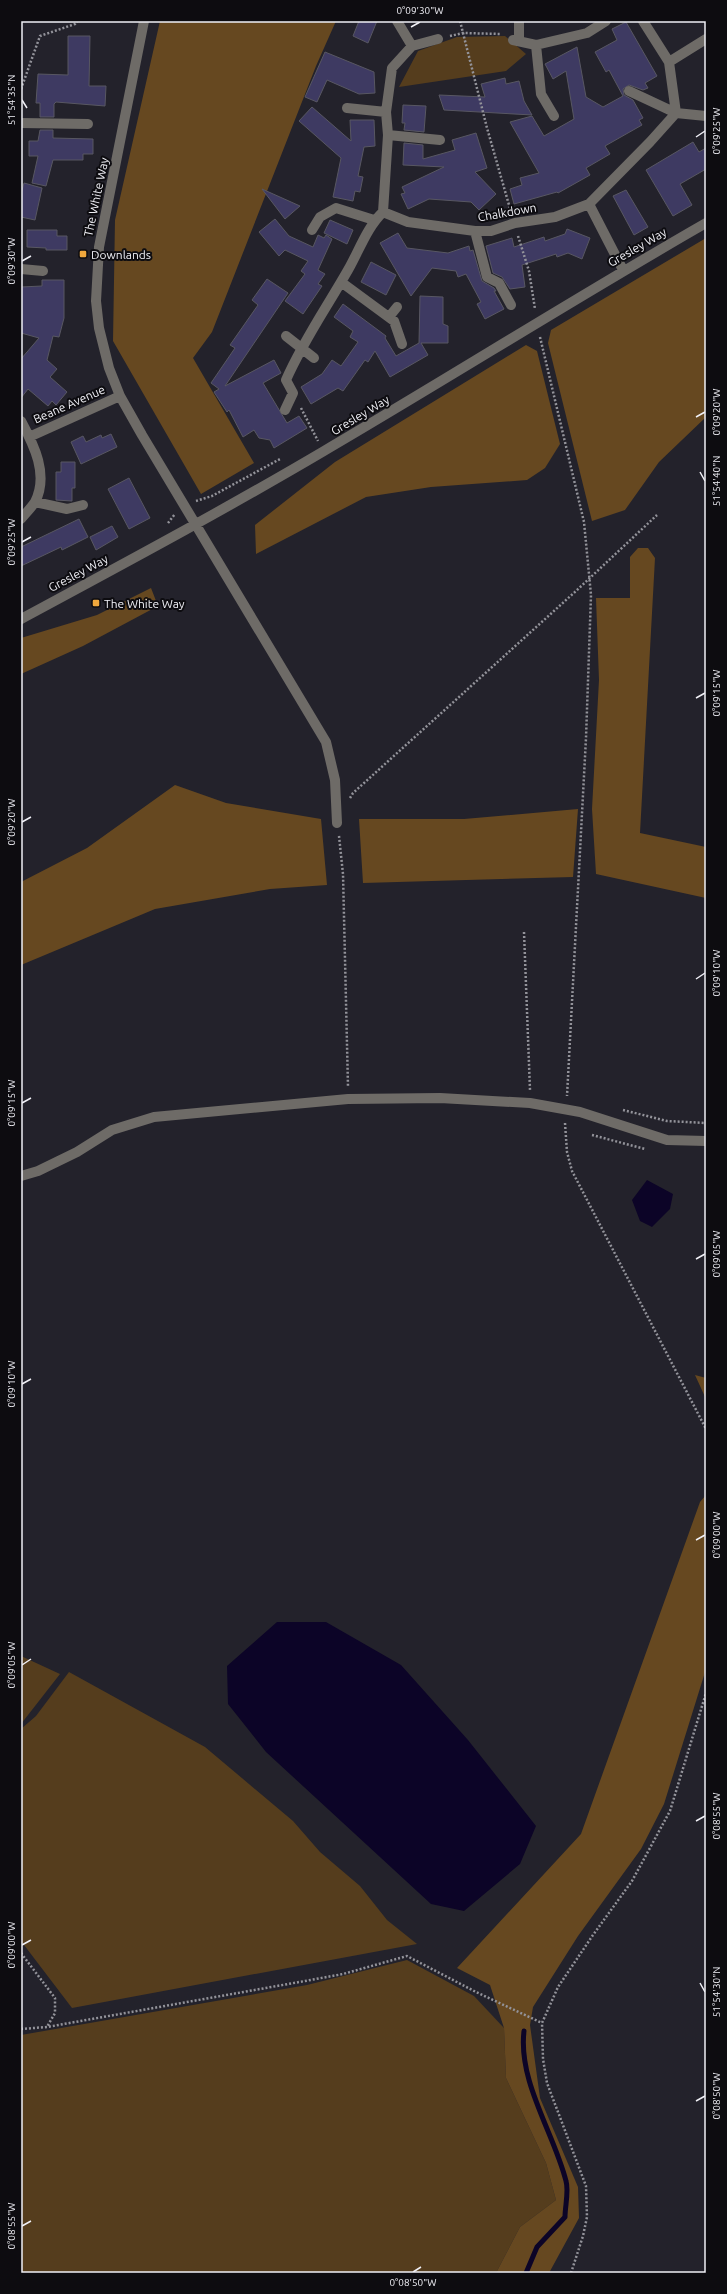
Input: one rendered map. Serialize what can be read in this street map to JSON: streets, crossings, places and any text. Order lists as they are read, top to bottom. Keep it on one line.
{"streets":{"street":["The White Way","Chalkdown","Gresley Way","Beane Avenue"]},"crossings":[["The White Way","Gresley Way"],["The White Way","Beane Avenue"]],"places":{"transit":["Downlands","The White Way"]},"coordinates":["0°09'30\"W","51°54'35\"N","0°09'25\"W","0°09'20\"W","51°54'40\"N","0°09'15\"W","0°09'10\"W","0°09'05\"W","0°09'00\"W","0°08'55\"W","51°54'30\"N","0°08'50\"W"]}
